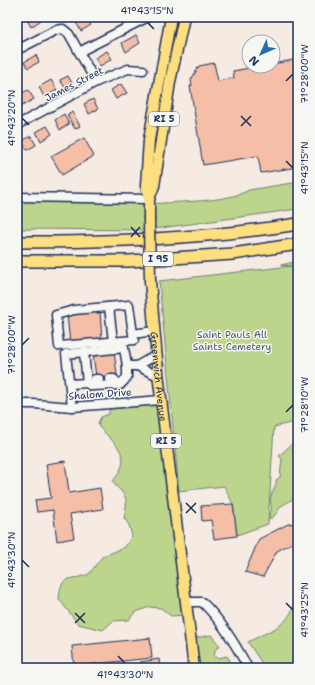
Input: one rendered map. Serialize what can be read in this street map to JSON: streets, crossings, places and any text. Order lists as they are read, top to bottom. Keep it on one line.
{"streets":{"highway":["I 95"],"main road":["RI 5","Greenwich Avenue"],"street":["James Street","Shalom Drive"]},"crossings":[["RI 5","Greenwich Avenue"],["Greenwich Avenue","Shalom Drive"]],"parks":["Saint Pauls All Saints Cemetery"],"north":"bottom left","coordinates":["41°43'15\"N","71°28'00\"W","41°43'20\"N","71°28'10\"W","41°43'30\"N","41°43'25\"N"]}
